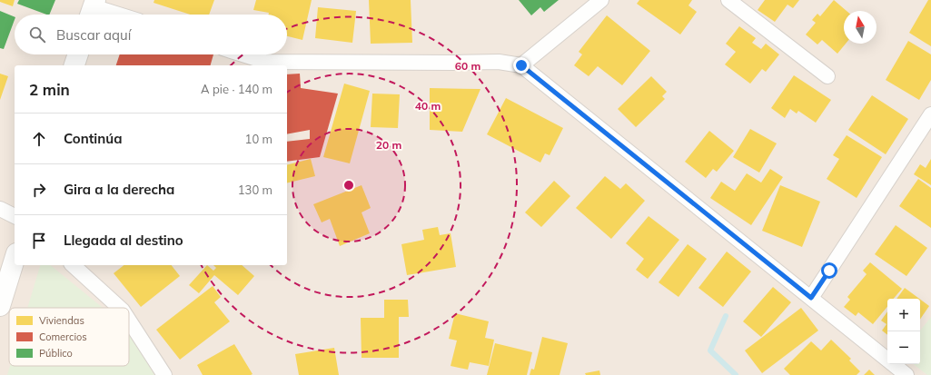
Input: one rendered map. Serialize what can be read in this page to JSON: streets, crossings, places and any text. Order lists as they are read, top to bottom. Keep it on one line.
{"legend":["Viviendas","Comercios","Público"],"north":"top","page":{"search":"Buscar aquí","heading":["2 min","A pie · 140 m"],"list":[["Continúa","10 m"],["Gira a la derecha","130 m"],"Llegada al destino"],"map_buttons":["+","−"]},"rings":["60 m","40 m","20 m"]}
